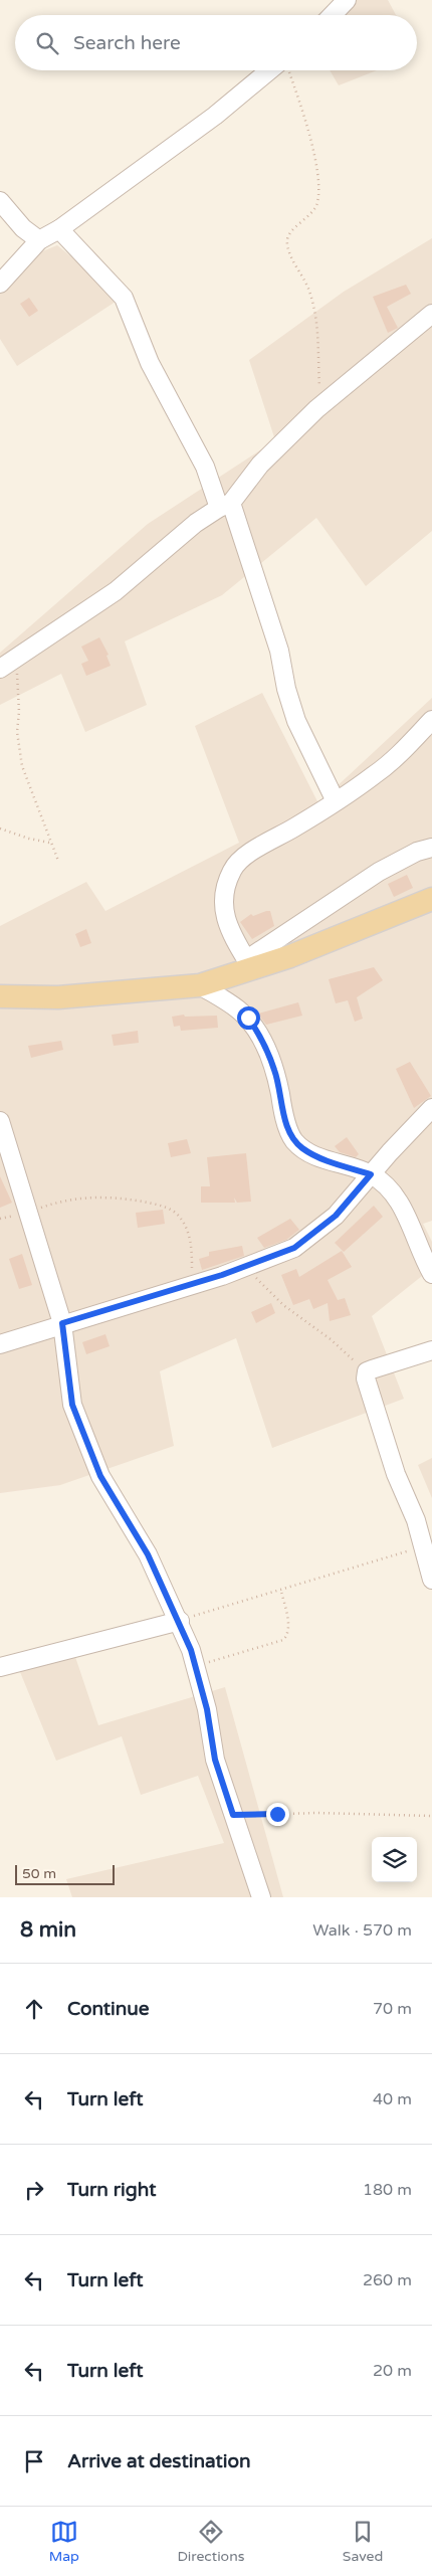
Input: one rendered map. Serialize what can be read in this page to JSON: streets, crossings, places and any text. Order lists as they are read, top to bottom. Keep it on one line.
{"scale_bar":"50 m","page":{"search":"Search here","scale":"50 m","heading":["8 min","Walk · 570 m"],"list":[["Continue","70 m"],["Turn left","40 m"],["Turn right","180 m"],["Turn left","260 m"],["Turn left","20 m"],"Arrive at destination"],"nav":["Map","Directions","Saved"]}}
